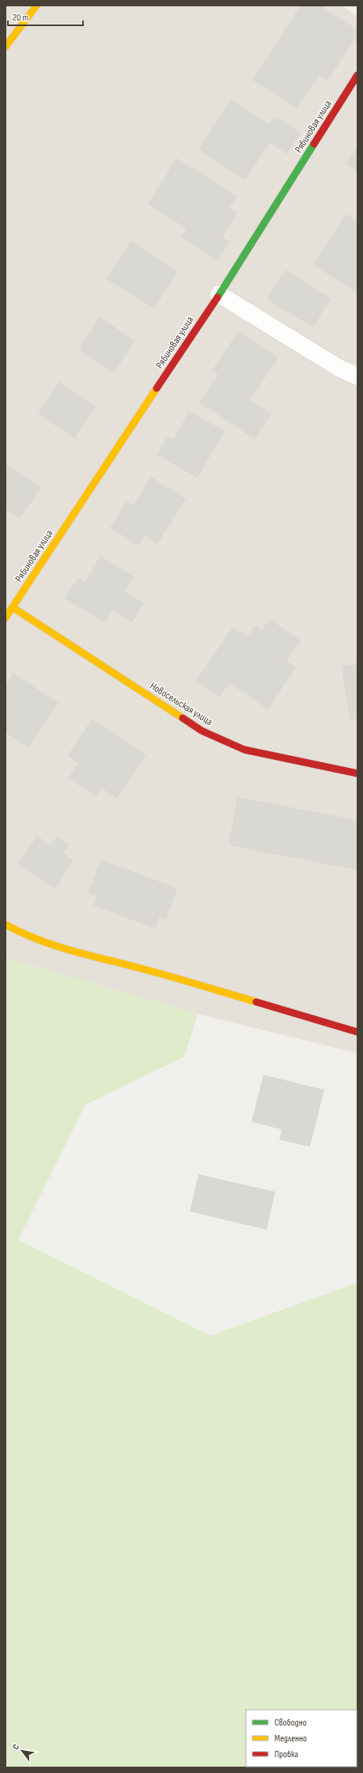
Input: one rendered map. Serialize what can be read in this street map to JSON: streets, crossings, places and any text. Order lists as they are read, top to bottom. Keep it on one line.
{"streets":{"street":["Рябиновая улица","Новосельская улица"]},"crossings":[["Рябиновая улица","Новосельская улица"]],"legend":["Свободно","Медленно","Пробка"],"scale_bar":"20 m","north":"top left"}
